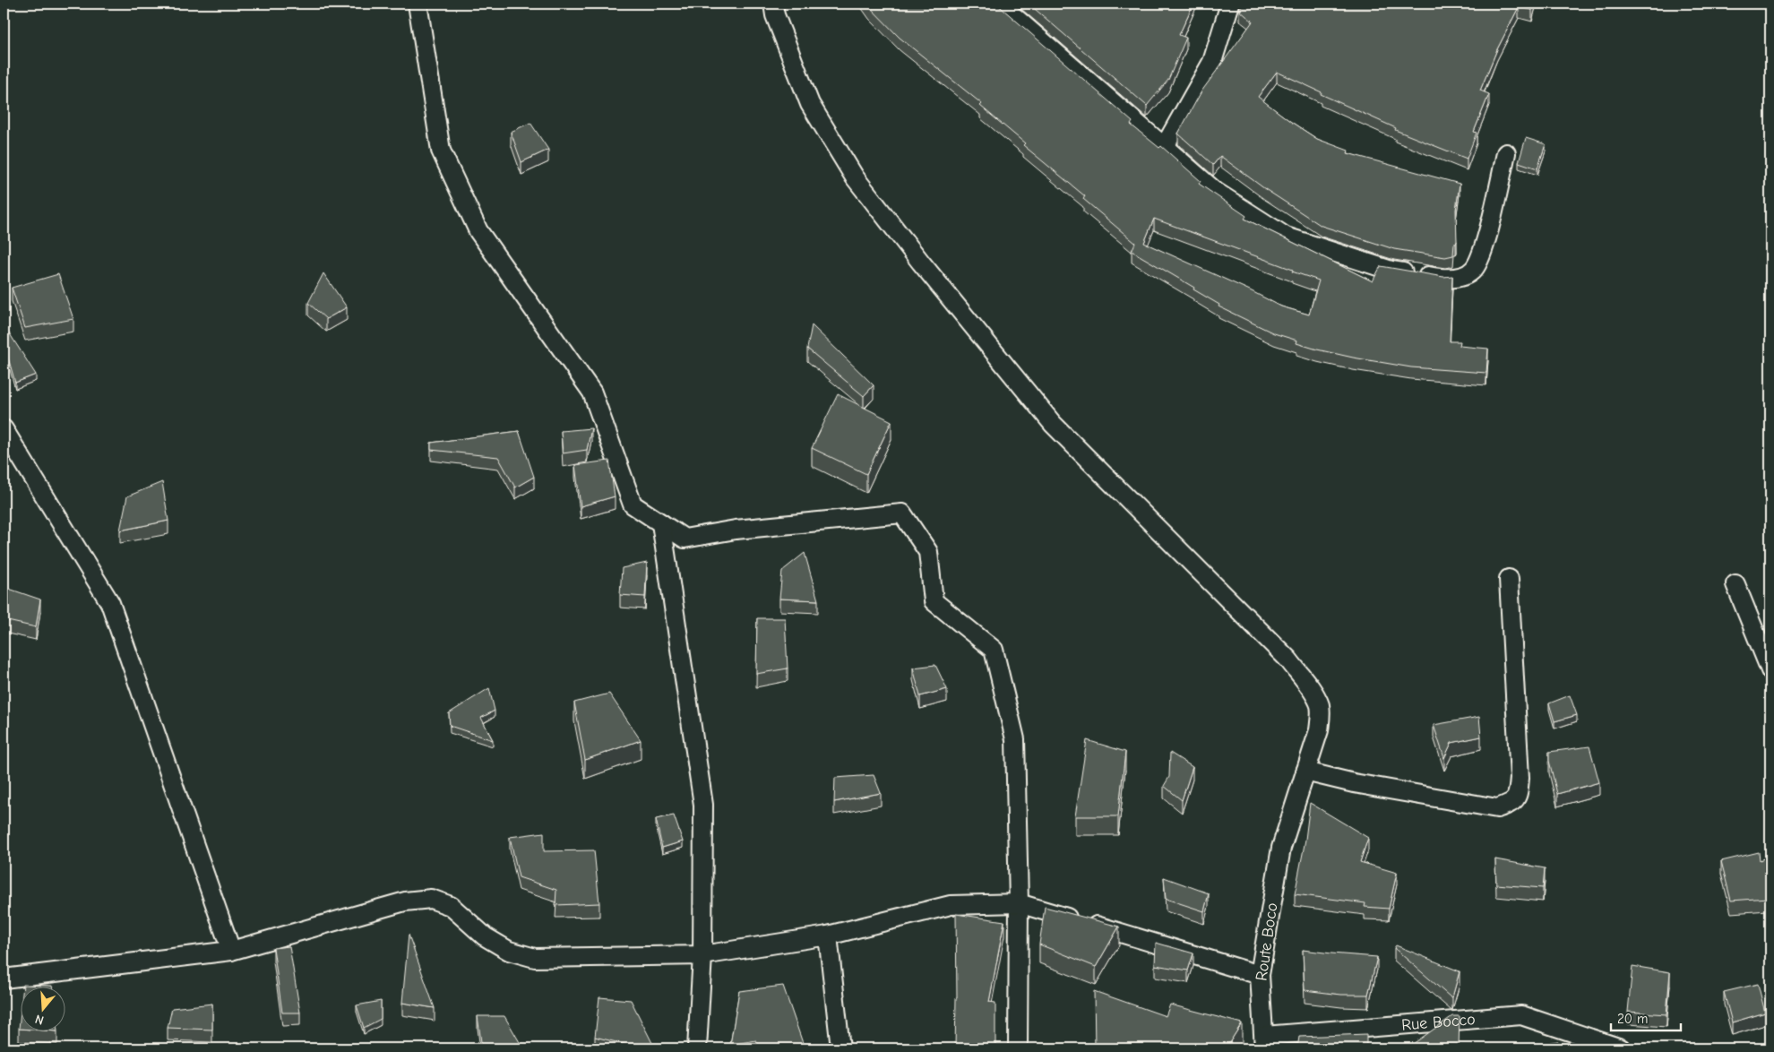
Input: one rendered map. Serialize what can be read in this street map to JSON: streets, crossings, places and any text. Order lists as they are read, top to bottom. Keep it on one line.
{"streets":{"street":["Route Boco","Rue Bocco"]},"crossings":[["Route Boco","Rue Bocco"]],"scale_bar":"20 m","north":"bottom"}
